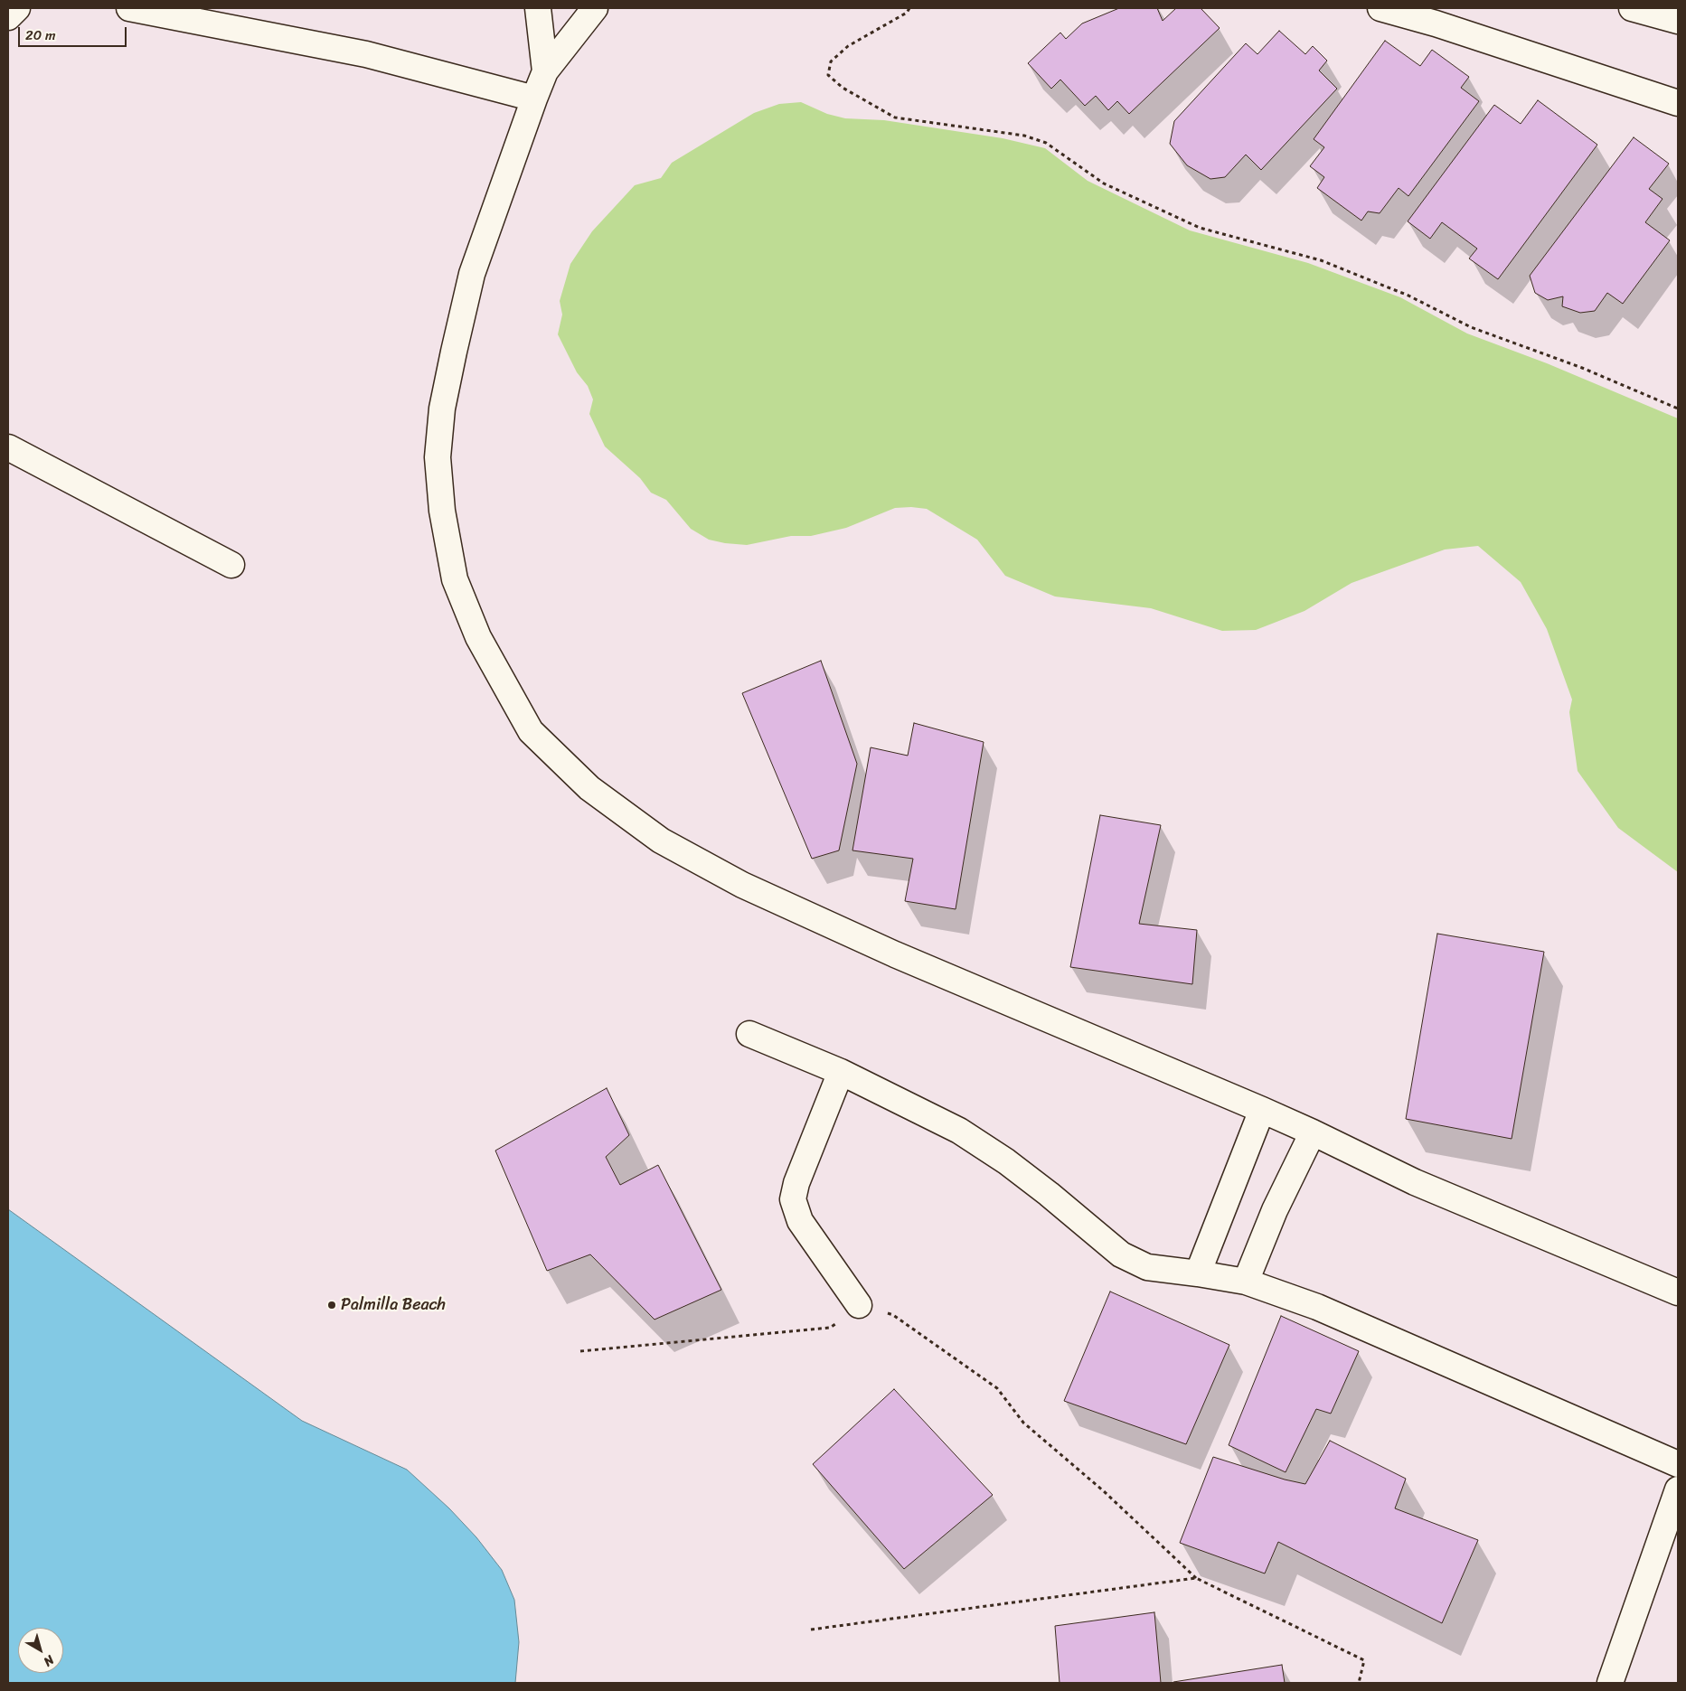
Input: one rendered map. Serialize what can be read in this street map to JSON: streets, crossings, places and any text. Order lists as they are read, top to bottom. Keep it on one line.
{"places":["Palmilla Beach"],"scale_bar":"20 m","north":"bottom right"}
